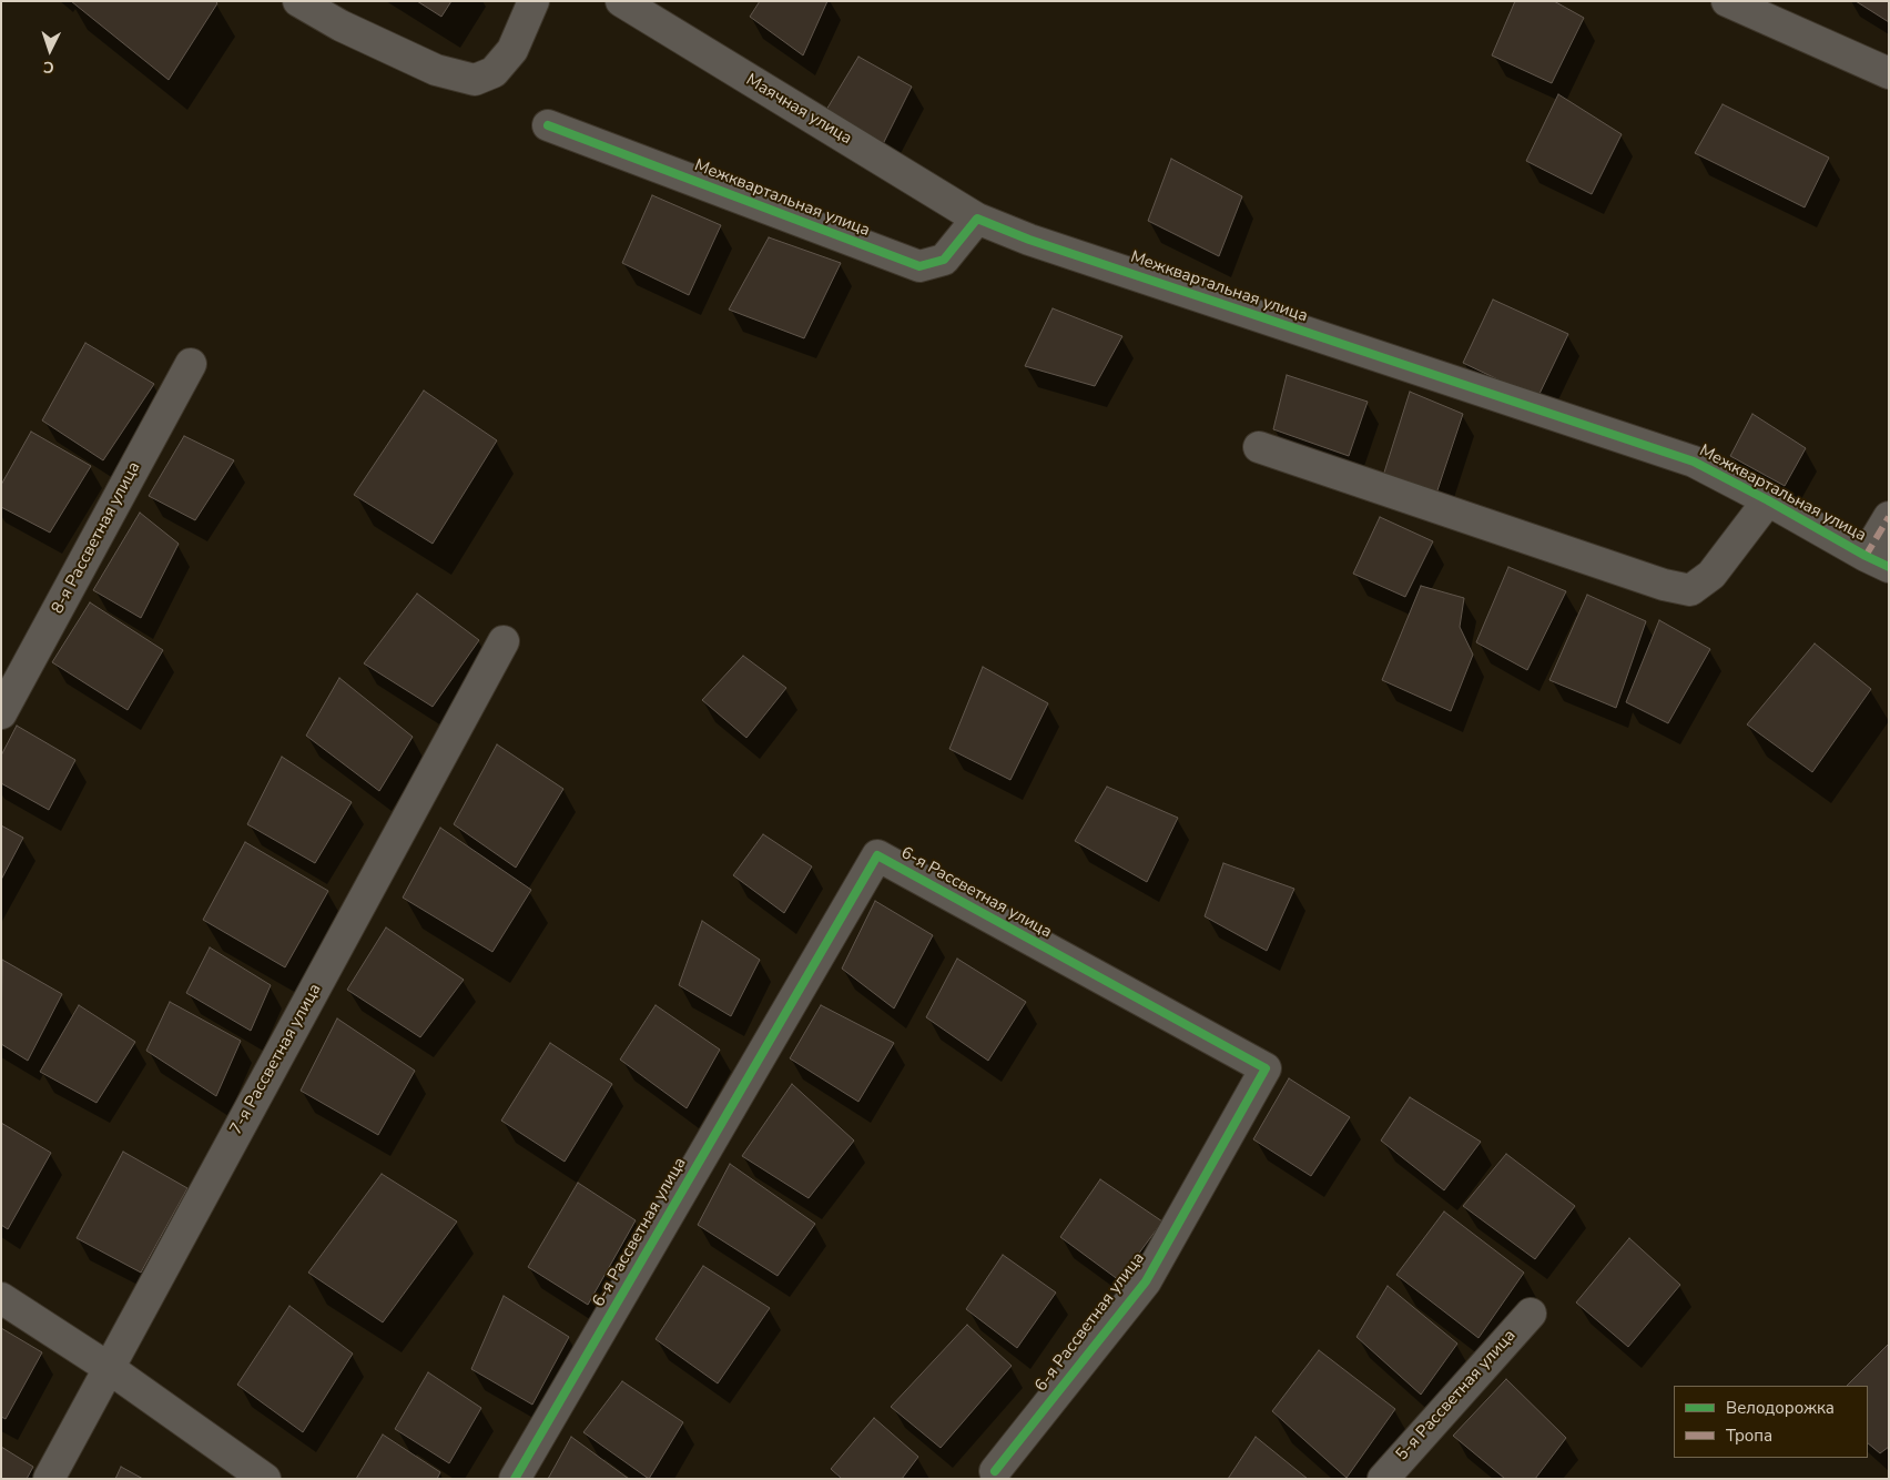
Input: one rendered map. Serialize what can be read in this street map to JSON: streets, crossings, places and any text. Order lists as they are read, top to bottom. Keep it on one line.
{"streets":{"street":["Маячная улица","Межквартальная улица","8-я Рассветная улица","6-я Рассветная улица","7-я Рассветная улица","5-я Рассветная улица"]},"crossings":[["Маячная улица","Межквартальная улица"]],"legend":["Велодорожка","Тропа"],"north":"bottom"}
